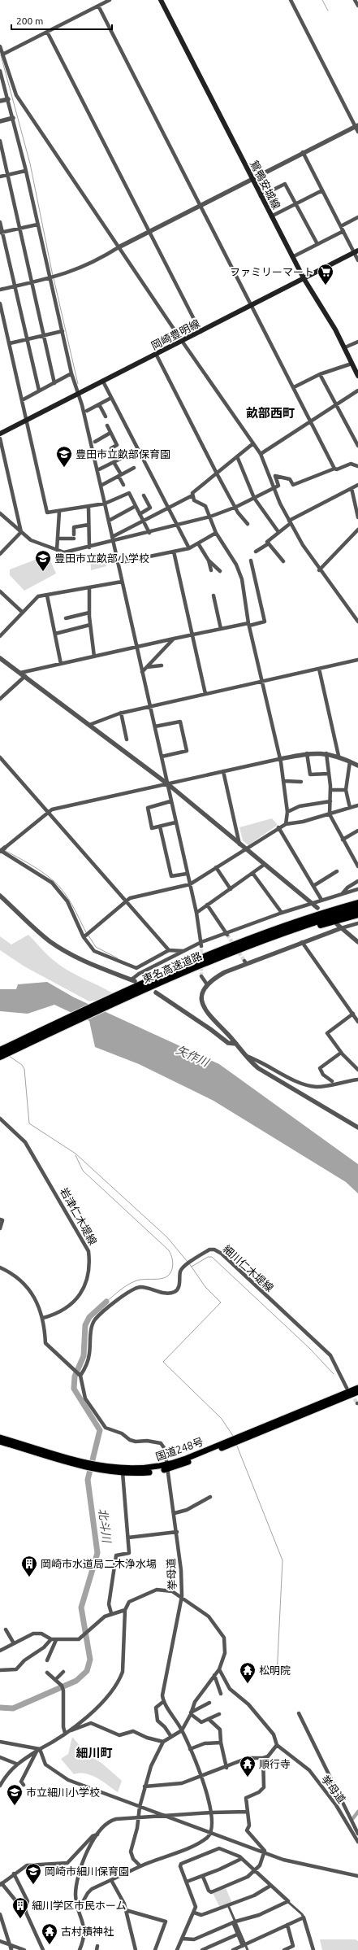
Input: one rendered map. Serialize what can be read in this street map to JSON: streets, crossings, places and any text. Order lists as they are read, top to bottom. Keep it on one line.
{"streets":{"highway":["東名高速道路","国道248号"],"main road":["鴛鴨安城線","岡崎豊明線"],"street":["岩津仁木堤線","細川仁木堤線","挙母道"]},"crossings":[["鴛鴨安城線","岡崎豊明線"],["細川仁木堤線","挙母道"],["国道248号","挙母道"]],"districts":["畝部西町","細川町"],"water":["矢作川","北斗川"],"places":{"supermarket":["ファミリーマート"],"school or university":["豊田市立畝部保育園","豊田市立畝部小学校","市立細川小学校","岡崎市細川保育園"],"building":["岡崎市水道局二木浄水場","細川学区市民ホーム"],"temple":["松明院","順行寺","古村積神社"]},"scale_bar":"200 m"}
